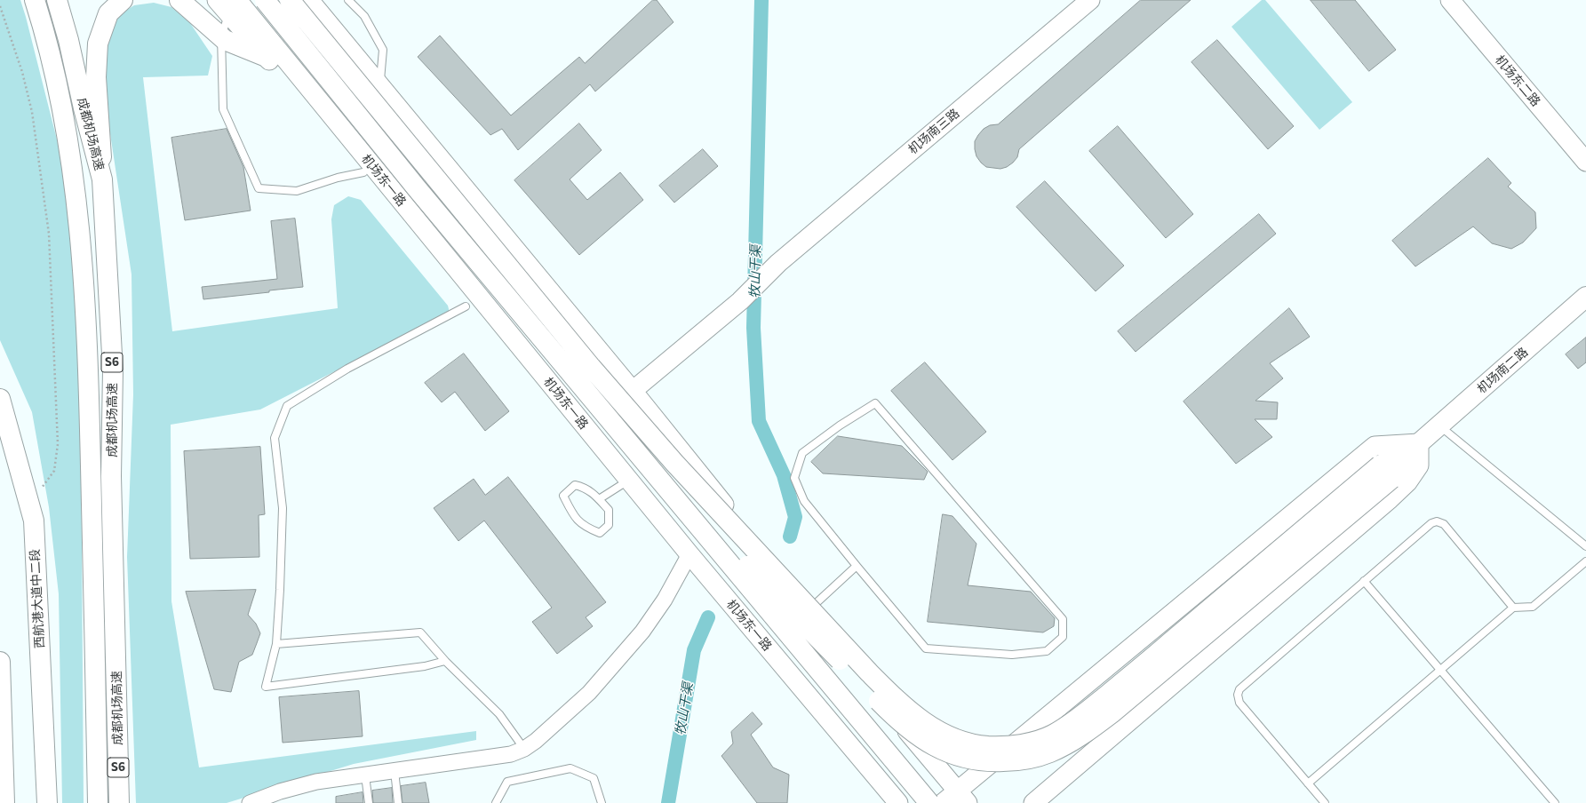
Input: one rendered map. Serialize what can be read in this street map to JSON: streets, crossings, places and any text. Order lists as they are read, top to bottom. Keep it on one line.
{"streets":{"main road":["成都机场高速","S6","机场南二路","西航港大道中二段"],"street":["机场东二路","机场南三路","机场东一路"]},"crossings":[["机场南三路","机场东一路"]],"water":["牧山干渠"]}
